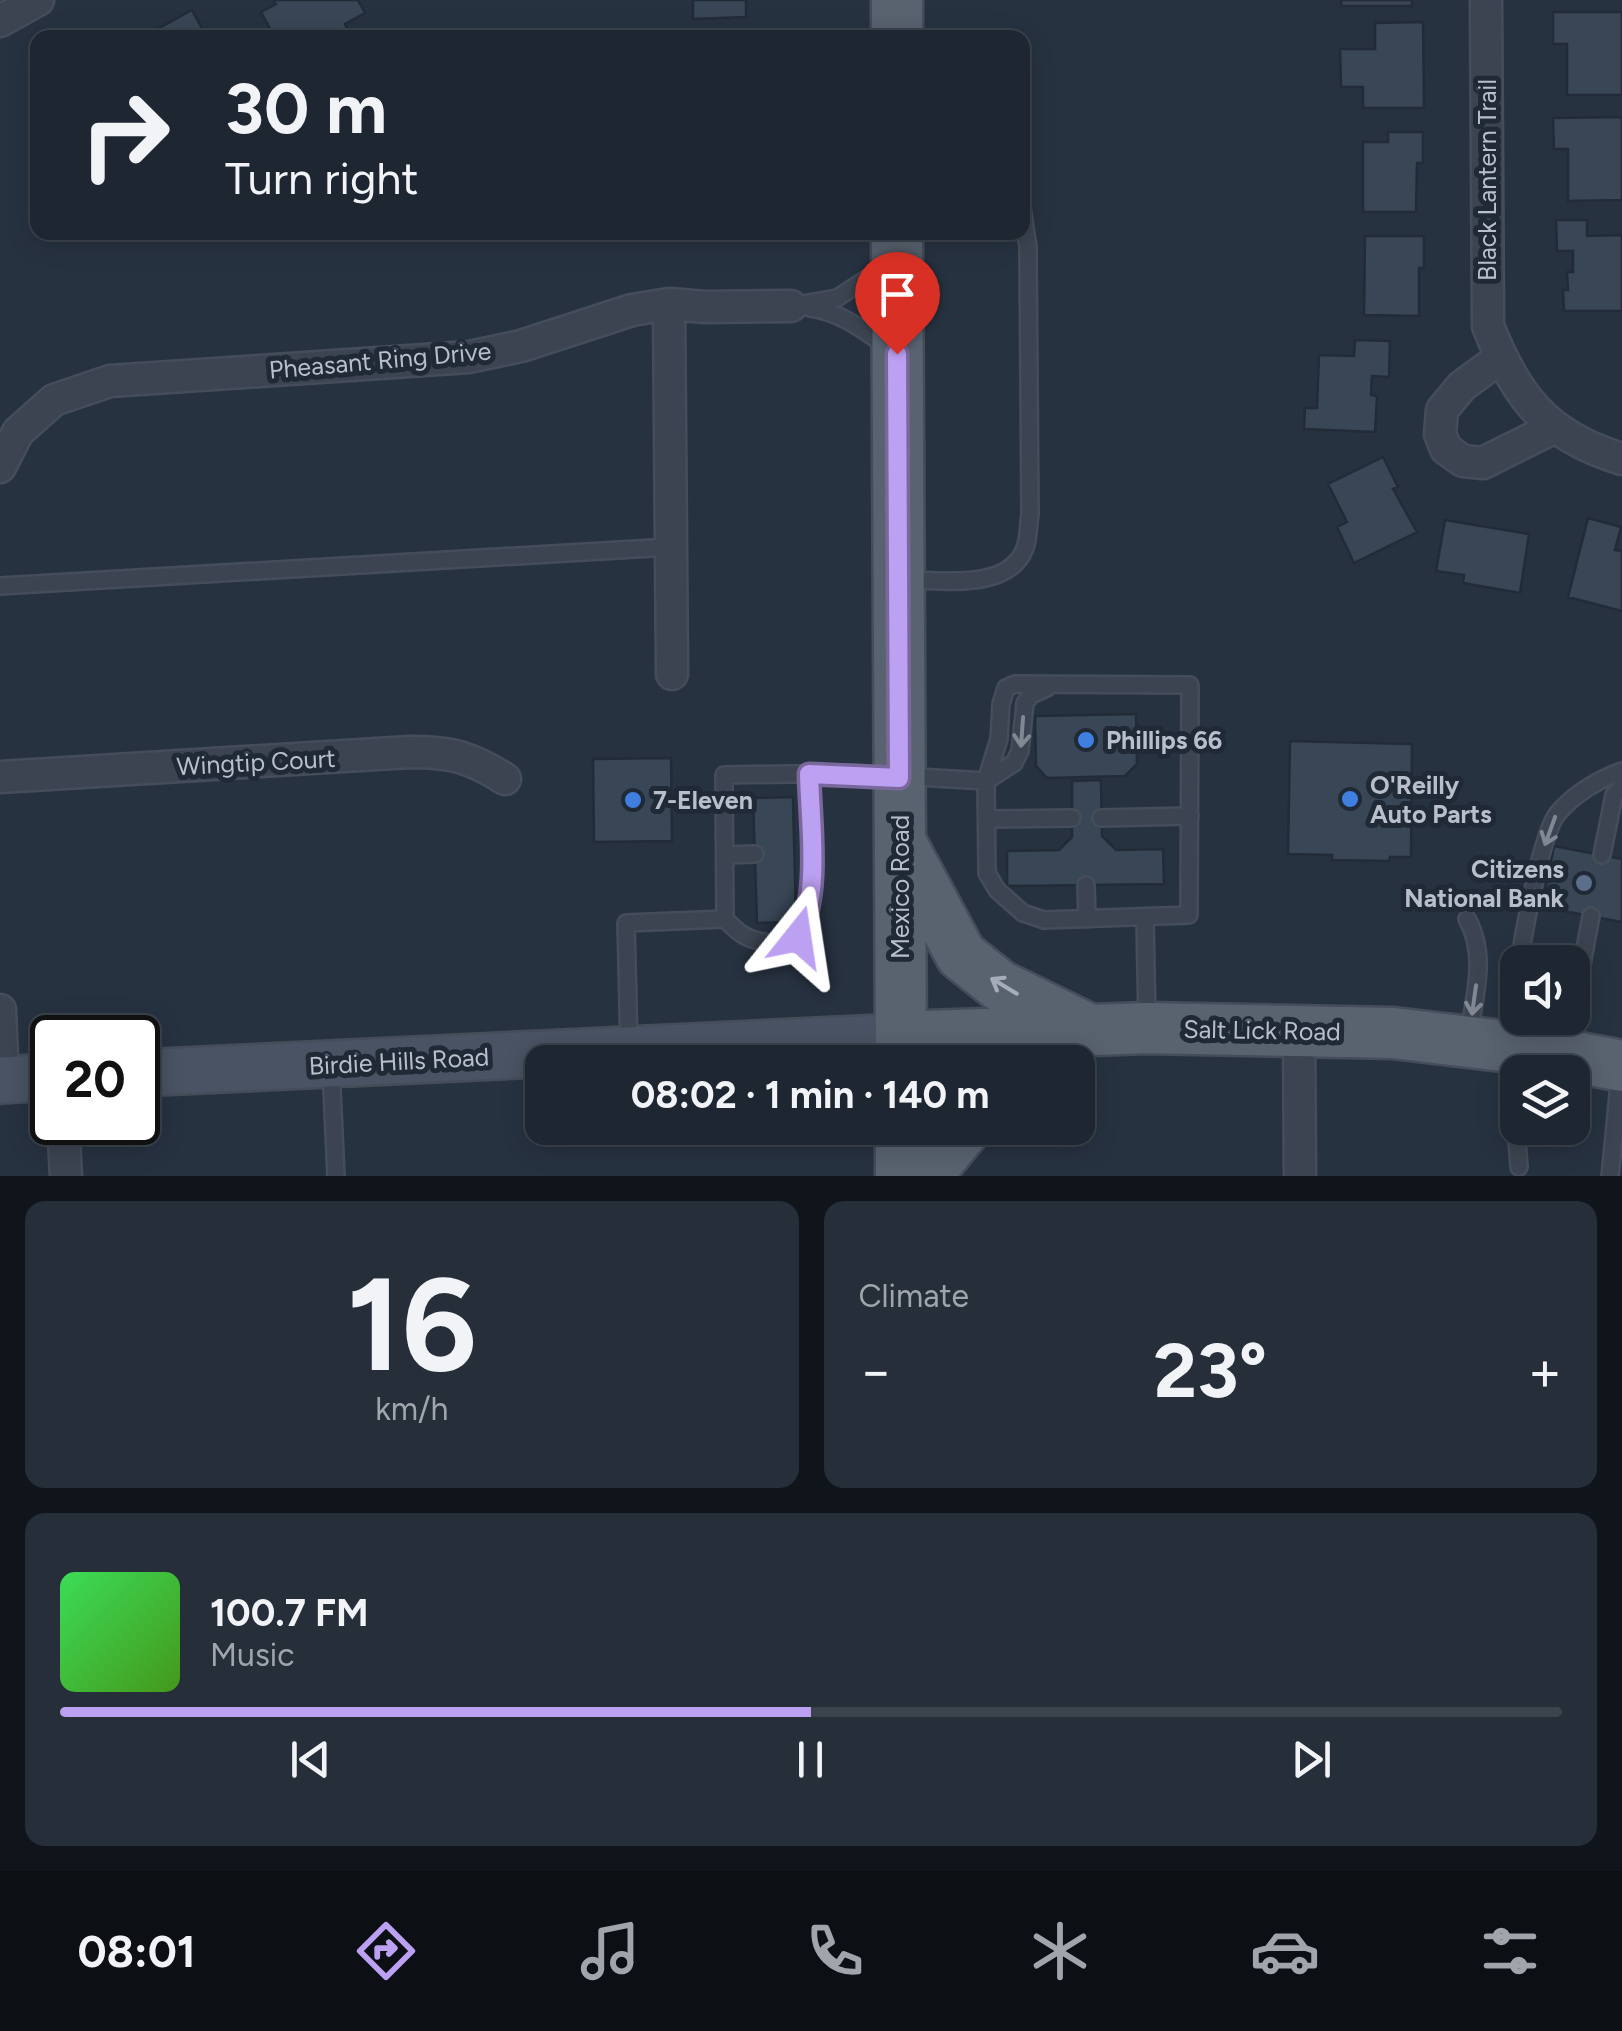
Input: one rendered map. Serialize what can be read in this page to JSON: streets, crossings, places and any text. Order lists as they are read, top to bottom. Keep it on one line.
{"streets":{"main road":["Mexico Road","Salt Lick Road","Birdie Hills Road"],"street":["Black Lantern Trail","Pheasant Ring Drive","Wingtip Court"]},"places":["Phillips 66","O'Reilly Auto Parts","7-Eleven","Citizens National Bank"],"page":{"turn":["30 m","Turn right"],"limit":"20","trip":"08:02 · 1 min · 140 m","tile":[["16","km/h"],"Climate"],"heat":["−","23°","+"],"song":["100.7 FM","Music"],"tabs":"08:01"}}
